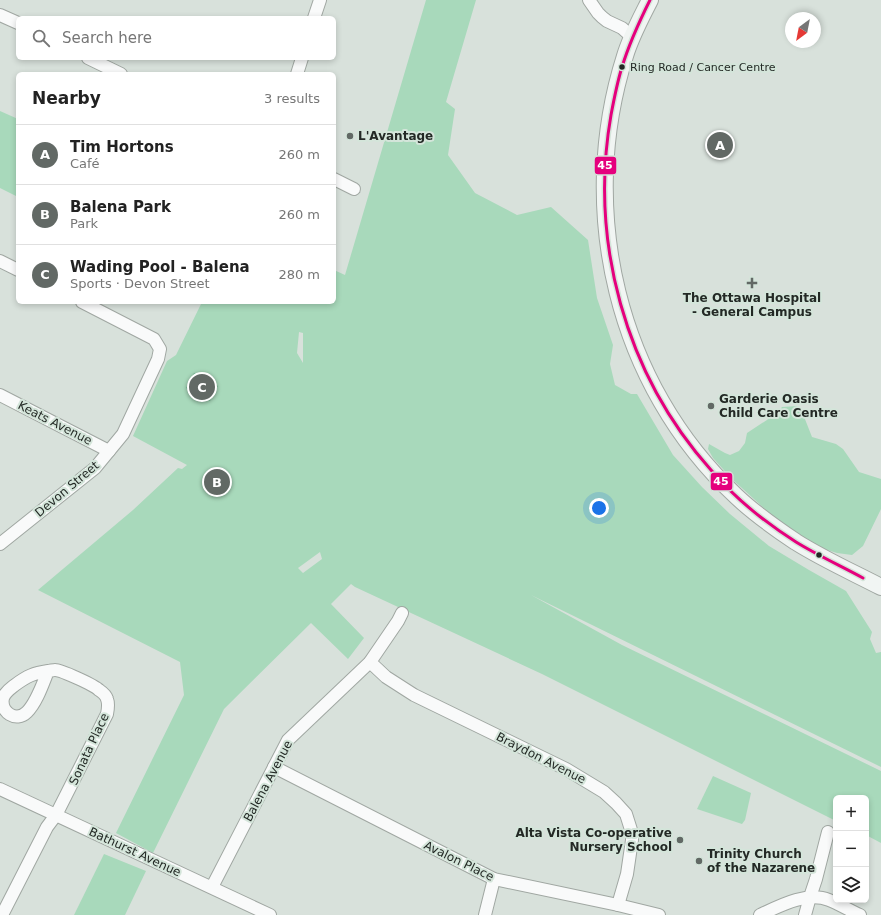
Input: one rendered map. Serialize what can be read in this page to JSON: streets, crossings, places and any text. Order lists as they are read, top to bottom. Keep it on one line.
{"streets":{"street":["Keats Avenue","Devon Street","Sonata Place","Braydon Avenue","Balena Avenue","Bathurst Avenue","Avalon Place"]},"crossings":[["Keats Avenue","Devon Street"],["Sonata Place","Bathurst Avenue"],["Braydon Avenue","Balena Avenue"],["Braydon Avenue","Avalon Place"],["Balena Avenue","Bathurst Avenue"],["Balena Avenue","Avalon Place"]],"places":{"other":["Ring Road / Cancer Centre","L'Avantage","Garderie Oasis Child Care Centre","Alta Vista Co-operative Nursery School","Trinity Church of the Nazarene"],"health":["The Ottawa Hospital - General Campus"]},"lines":["transit line 45"],"north":"bottom left","page":{"search":"Search here","heading":["Nearby","3 results"],"list":[{"mark":"A","name":"Tim Hortons","note":"Café","value":"260 m"},{"mark":"B","name":"Balena Park","note":"Park","value":"260 m"},{"mark":"C","name":"Wading Pool - Balena","note":"Sports · Devon Street","value":"280 m"}],"pins":["A","C","B"],"map_buttons":["+","−"]}}
